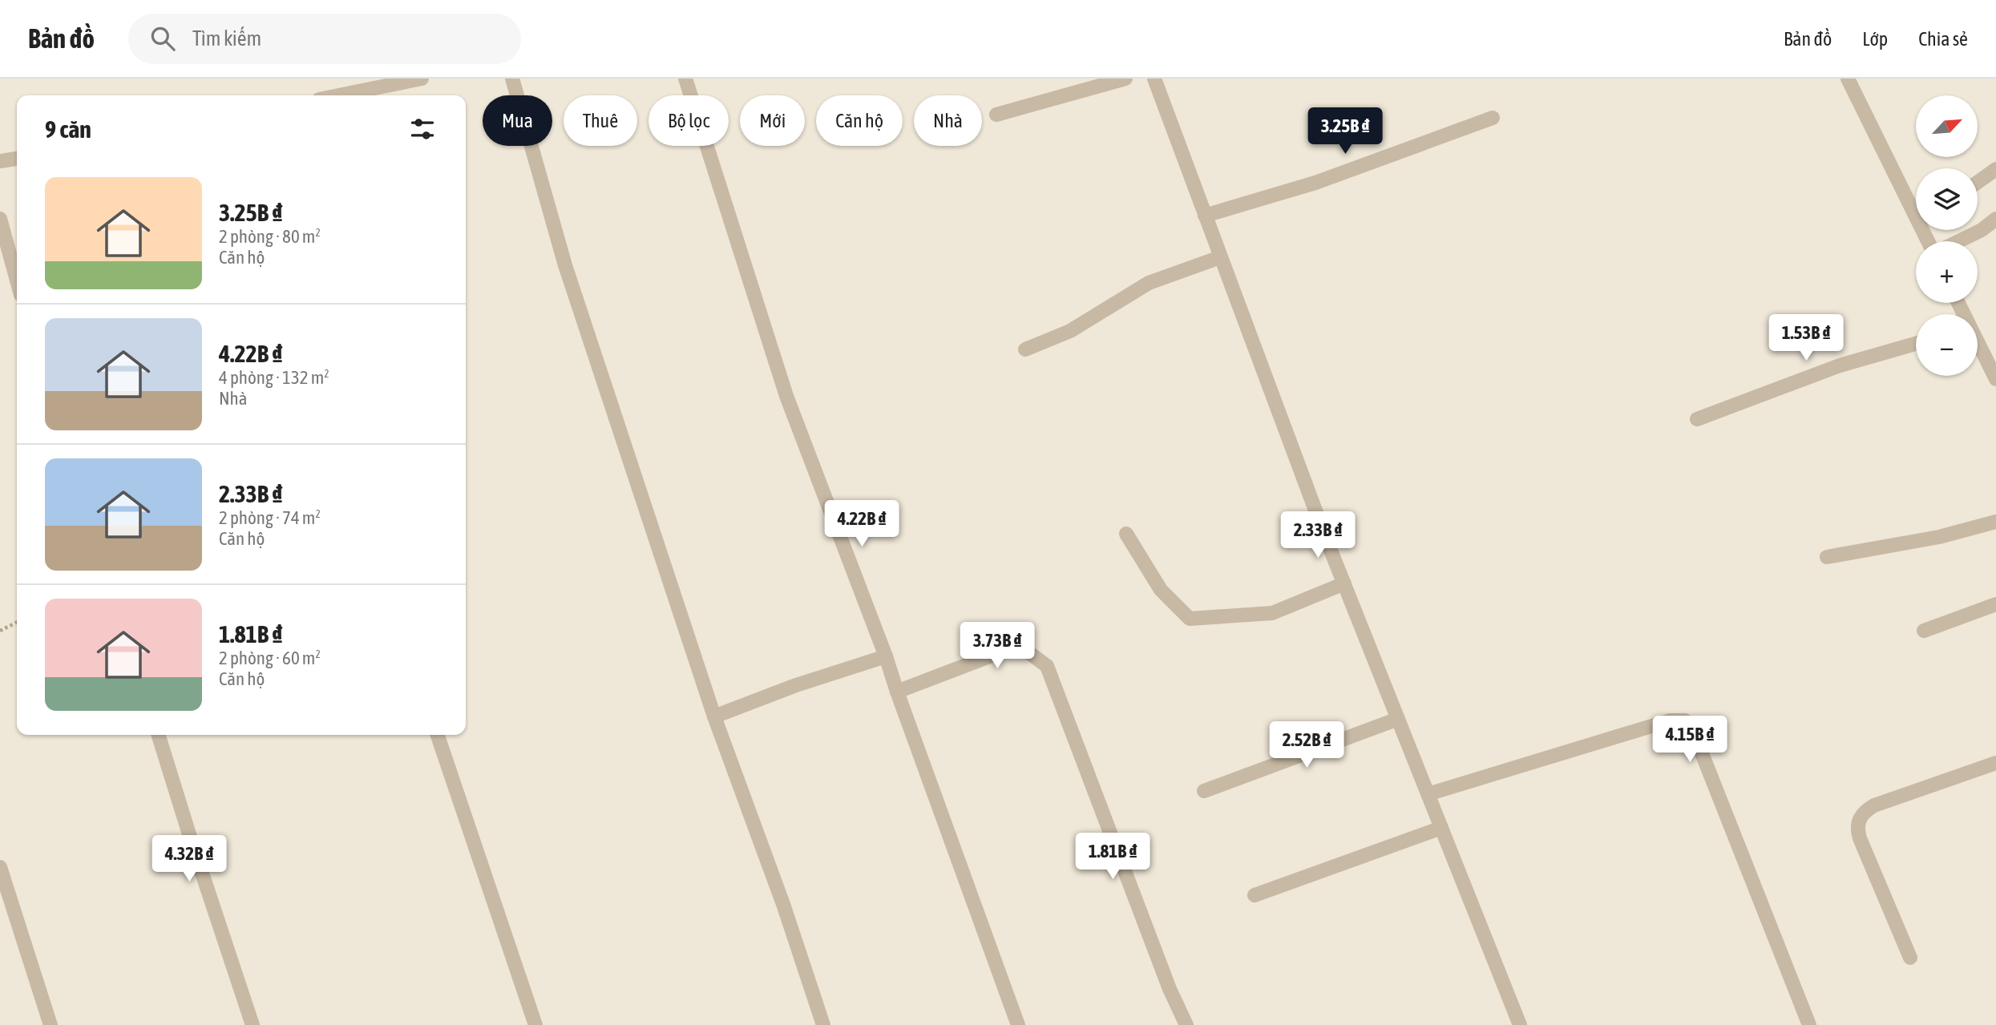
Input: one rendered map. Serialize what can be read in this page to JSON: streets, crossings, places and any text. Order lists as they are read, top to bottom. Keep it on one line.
{"north":"top right","page":{"header":"Bản đồ","search":"Tìm kiếm","nav":["Bản đồ","Lớp","Chia sẻ"],"map_buttons":["+","−"],"chip":["Mua","Thuê","Bộ lọc","Mới","Căn hộ","Nhà"],"heading":"9 căn","price":["3.25B ₫","1.53B ₫","4.22B ₫","2.33B ₫","3.73B ₫","4.15B ₫","2.52B ₫","1.81B ₫","4.32B ₫"],"list":[{"name":"3.25B ₫","note":"2 phòng · 80 m² · Căn hộ"},{"name":"4.22B ₫","note":"4 phòng · 132 m² · Nhà"},{"name":"2.33B ₫","note":"2 phòng · 74 m² · Căn hộ"},{"name":"1.81B ₫","note":"2 phòng · 60 m² · Căn hộ"}]}}
